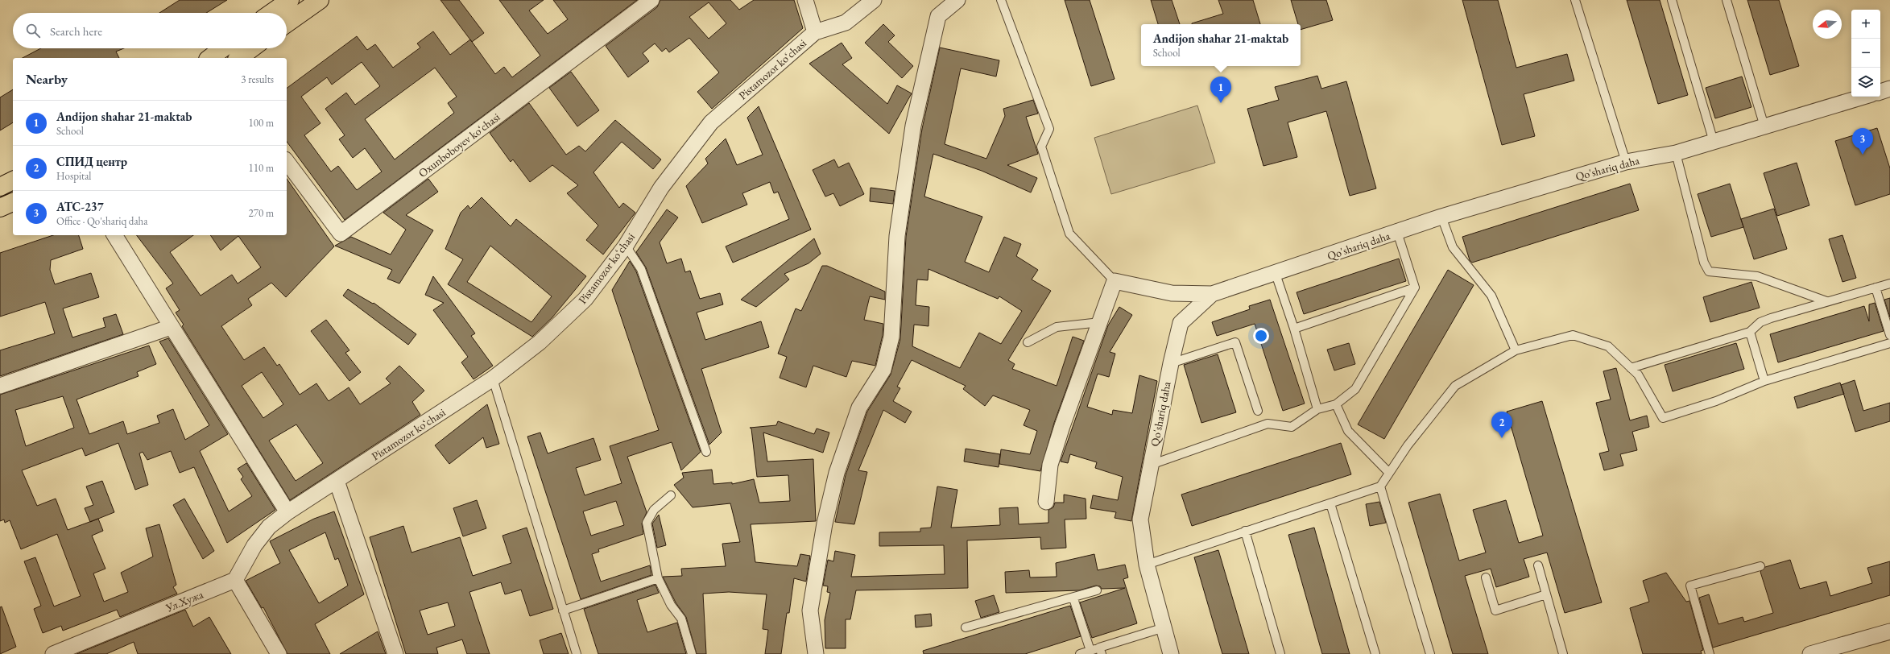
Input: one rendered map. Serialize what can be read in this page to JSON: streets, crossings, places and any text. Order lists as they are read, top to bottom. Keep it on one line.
{"streets":{"street":["Pistamozor koʻchasi","Oxunboboyev koʻchasi","Qo'shariq daha","Ул.Хужа"]},"north":"left","page":{"map_buttons":["+","−"],"search":"Search here","popup":["Andijon shahar 21-maktab","School"],"heading":["Nearby","3 results"],"pins":["1","3","2"],"list":[{"mark":"1","name":"Andijon shahar 21-maktab","note":"School","value":"100 m"},{"mark":"2","name":"СПИД центр","note":"Hospital","value":"110 m"},{"mark":"3","name":"АТС-237","note":"Office · Qo'shariq daha","value":"270 m"}]}}
